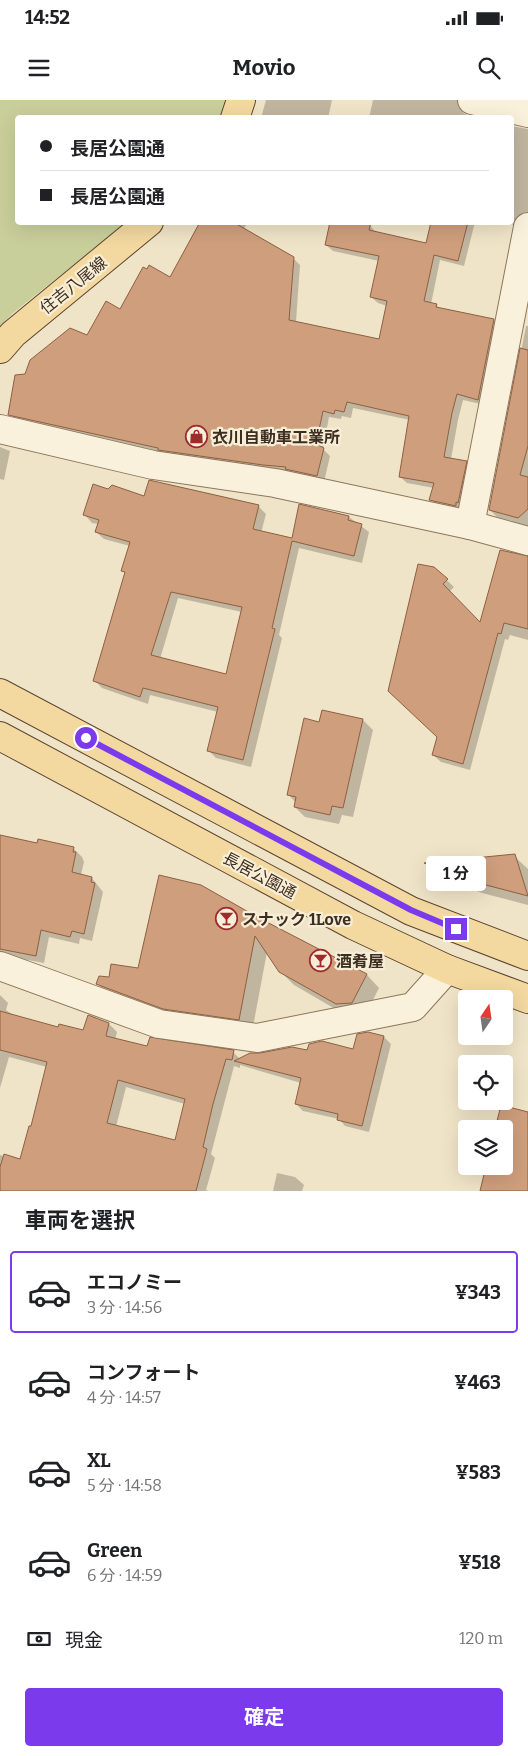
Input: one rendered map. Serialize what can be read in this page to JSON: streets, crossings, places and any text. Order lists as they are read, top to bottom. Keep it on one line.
{"streets":{"main road":["住吉八尾線","長居公園通"]},"places":{"shop":["衣川自動車工業所"],"bar":["スナック 1Love","酒肴屋"]},"north":"top","page":{"status":"14:52","header":"Movio","banner":["長居公園通","長居公園通"],"bubble":"1 分","heading":"車両を選択","list":[{"name":"エコノミー","note":"3 分 · 14:56","value":"¥343"},{"name":"コンフォート","note":"4 分 · 14:57","value":"¥463"},{"name":"XL","note":"5 分 · 14:58","value":"¥583"},{"name":"Green","note":"6 分 · 14:59","value":"¥518"}],"pay":["現金","120 m"],"buttons":"確定"}}
